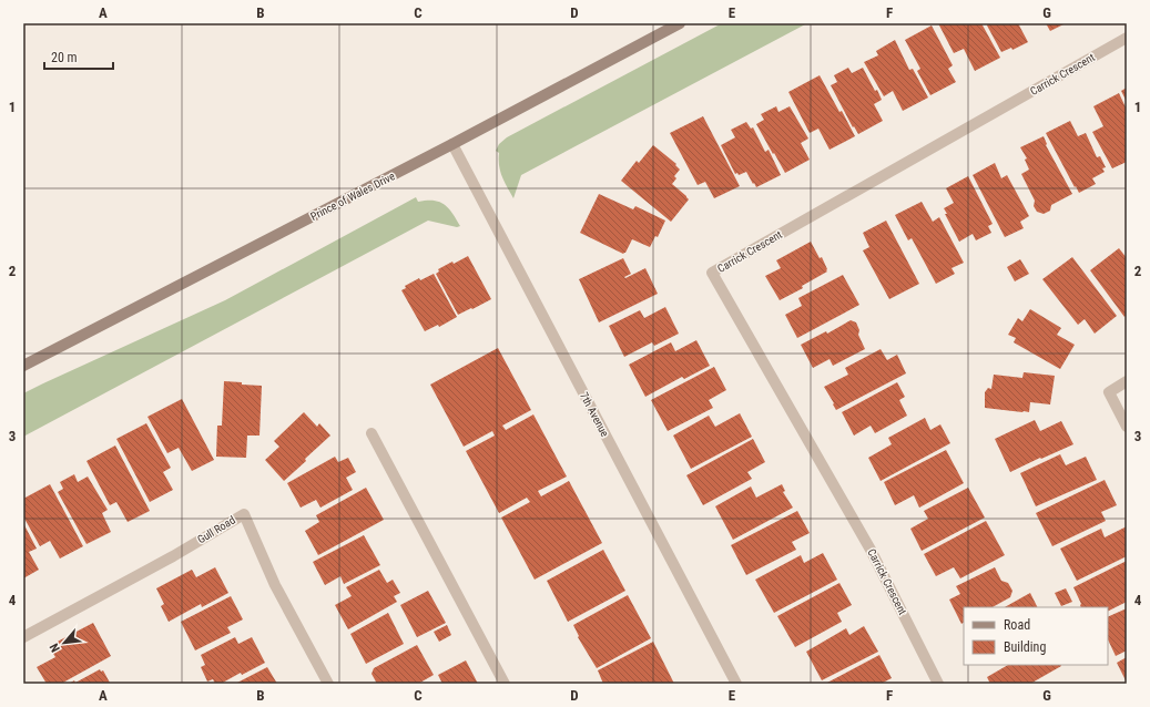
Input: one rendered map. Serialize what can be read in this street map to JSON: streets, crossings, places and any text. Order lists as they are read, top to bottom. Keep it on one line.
{"streets":{"main road":["Prince of Wales Drive"],"street":["Carrick Crescent","7th Avenue","Gull Road"]},"crossings":[["Prince of Wales Drive","7th Avenue"]],"legend":["Road","Building"],"scale_bar":"20 m","north":"bottom left","grid":{"columns":["A","B","C","D","E","F","G"],"rows":["1","2","3","4"]}}
